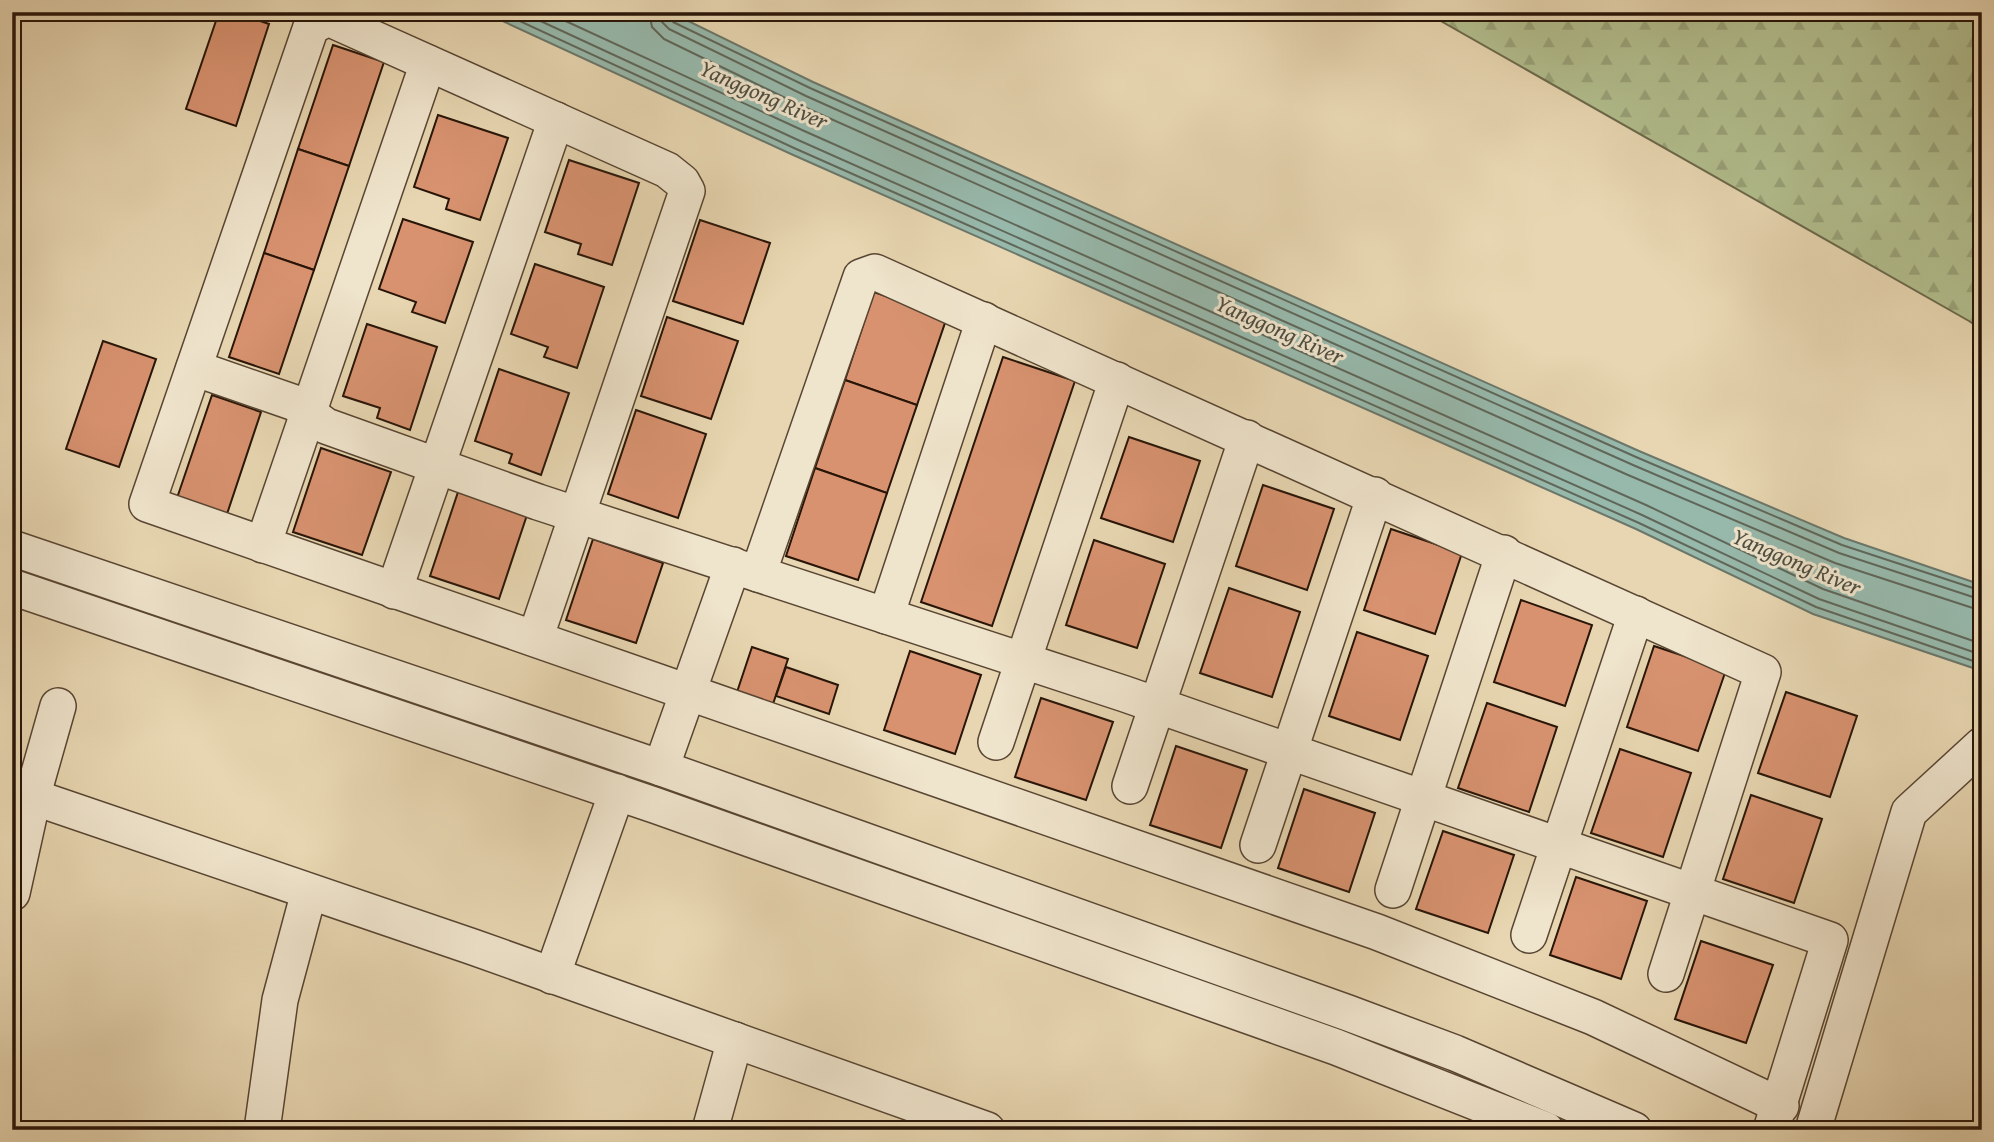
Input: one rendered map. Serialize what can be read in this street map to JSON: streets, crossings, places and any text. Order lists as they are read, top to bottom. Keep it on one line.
{"water":["Yanggong River"]}
